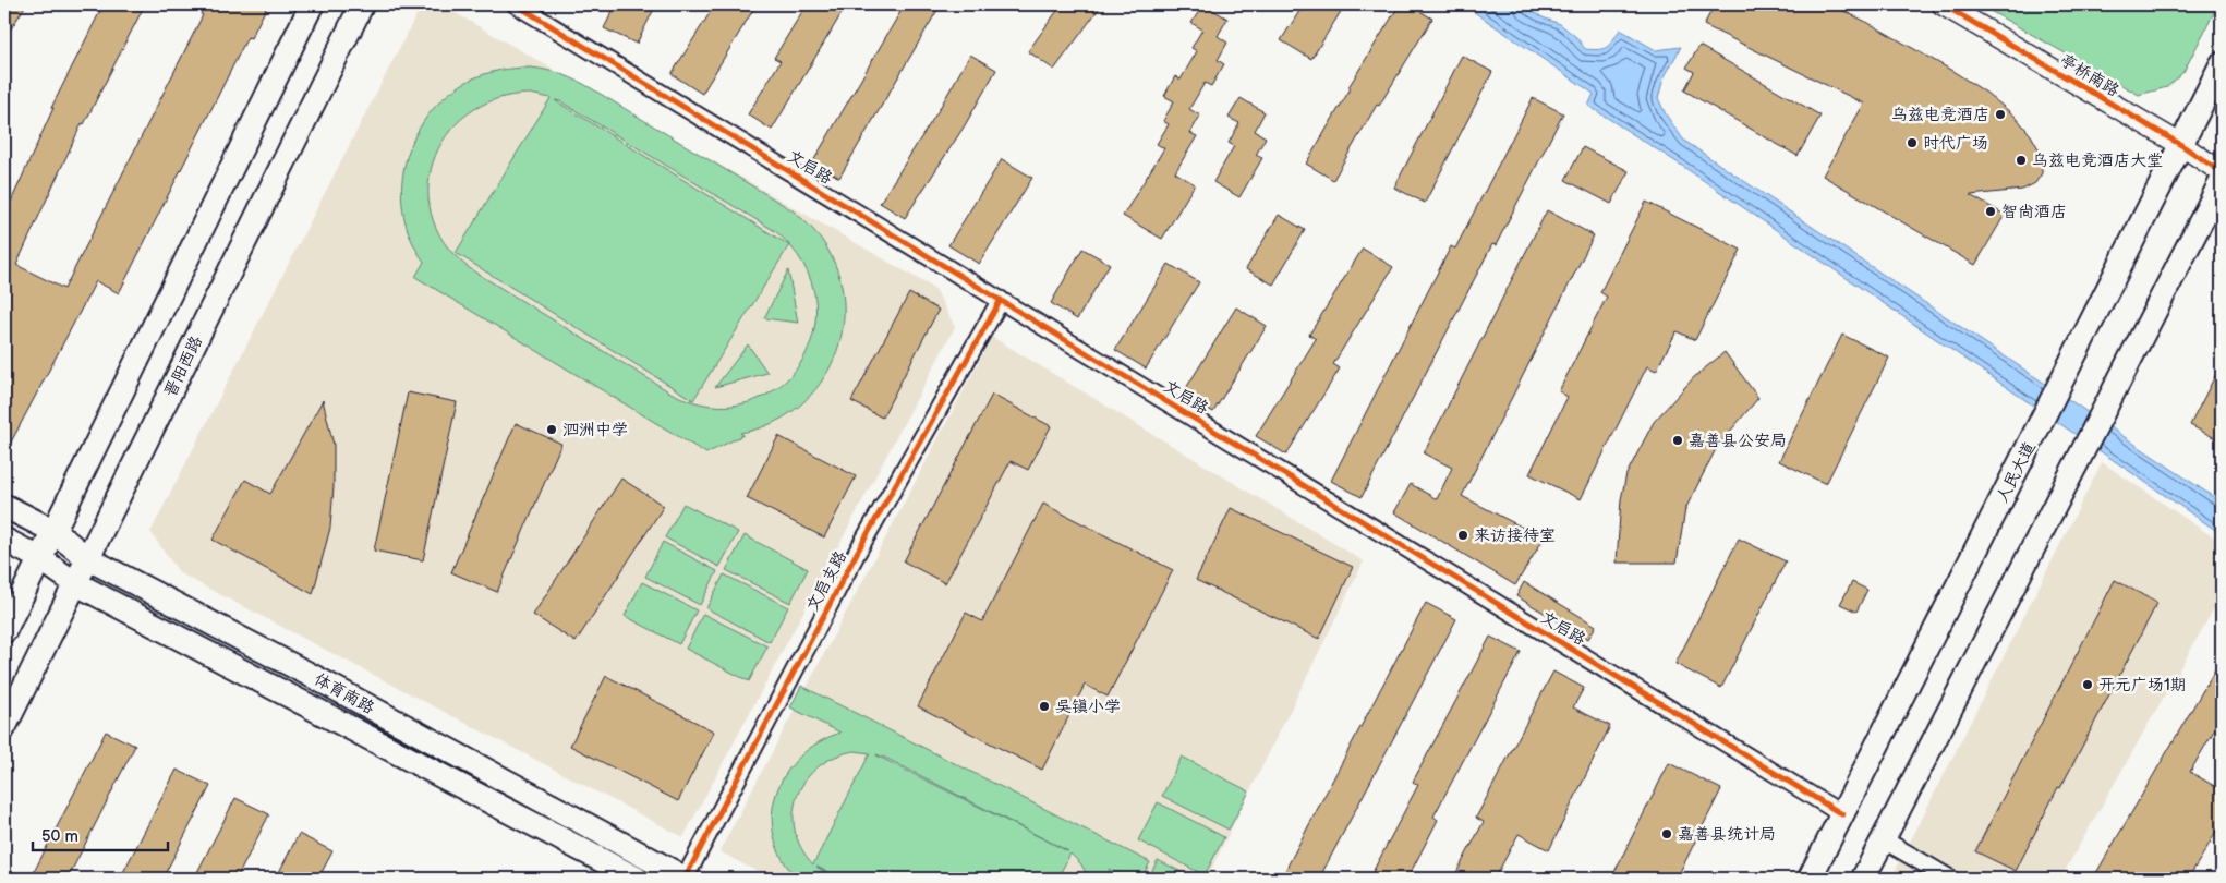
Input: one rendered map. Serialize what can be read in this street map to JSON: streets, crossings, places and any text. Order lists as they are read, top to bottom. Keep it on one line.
{"streets":{"main road":["晋阳西路","人民大道","体育南路"],"street":["亭桥南路","文启路","文启支路"]},"crossings":[["亭桥南路","人民大道"],["文启路","人民大道"],["文启路","文启支路"],["晋阳西路","体育南路"],["文启支路","体育南路"]],"places":["乌兹电竞酒店","时代广场","乌兹电竞酒店大堂","智尚酒店","泗洲中学","嘉善县公安局","来访接待室","开元广场1期","吴镇小学","嘉善县统计局"],"scale_bar":"50 m"}
